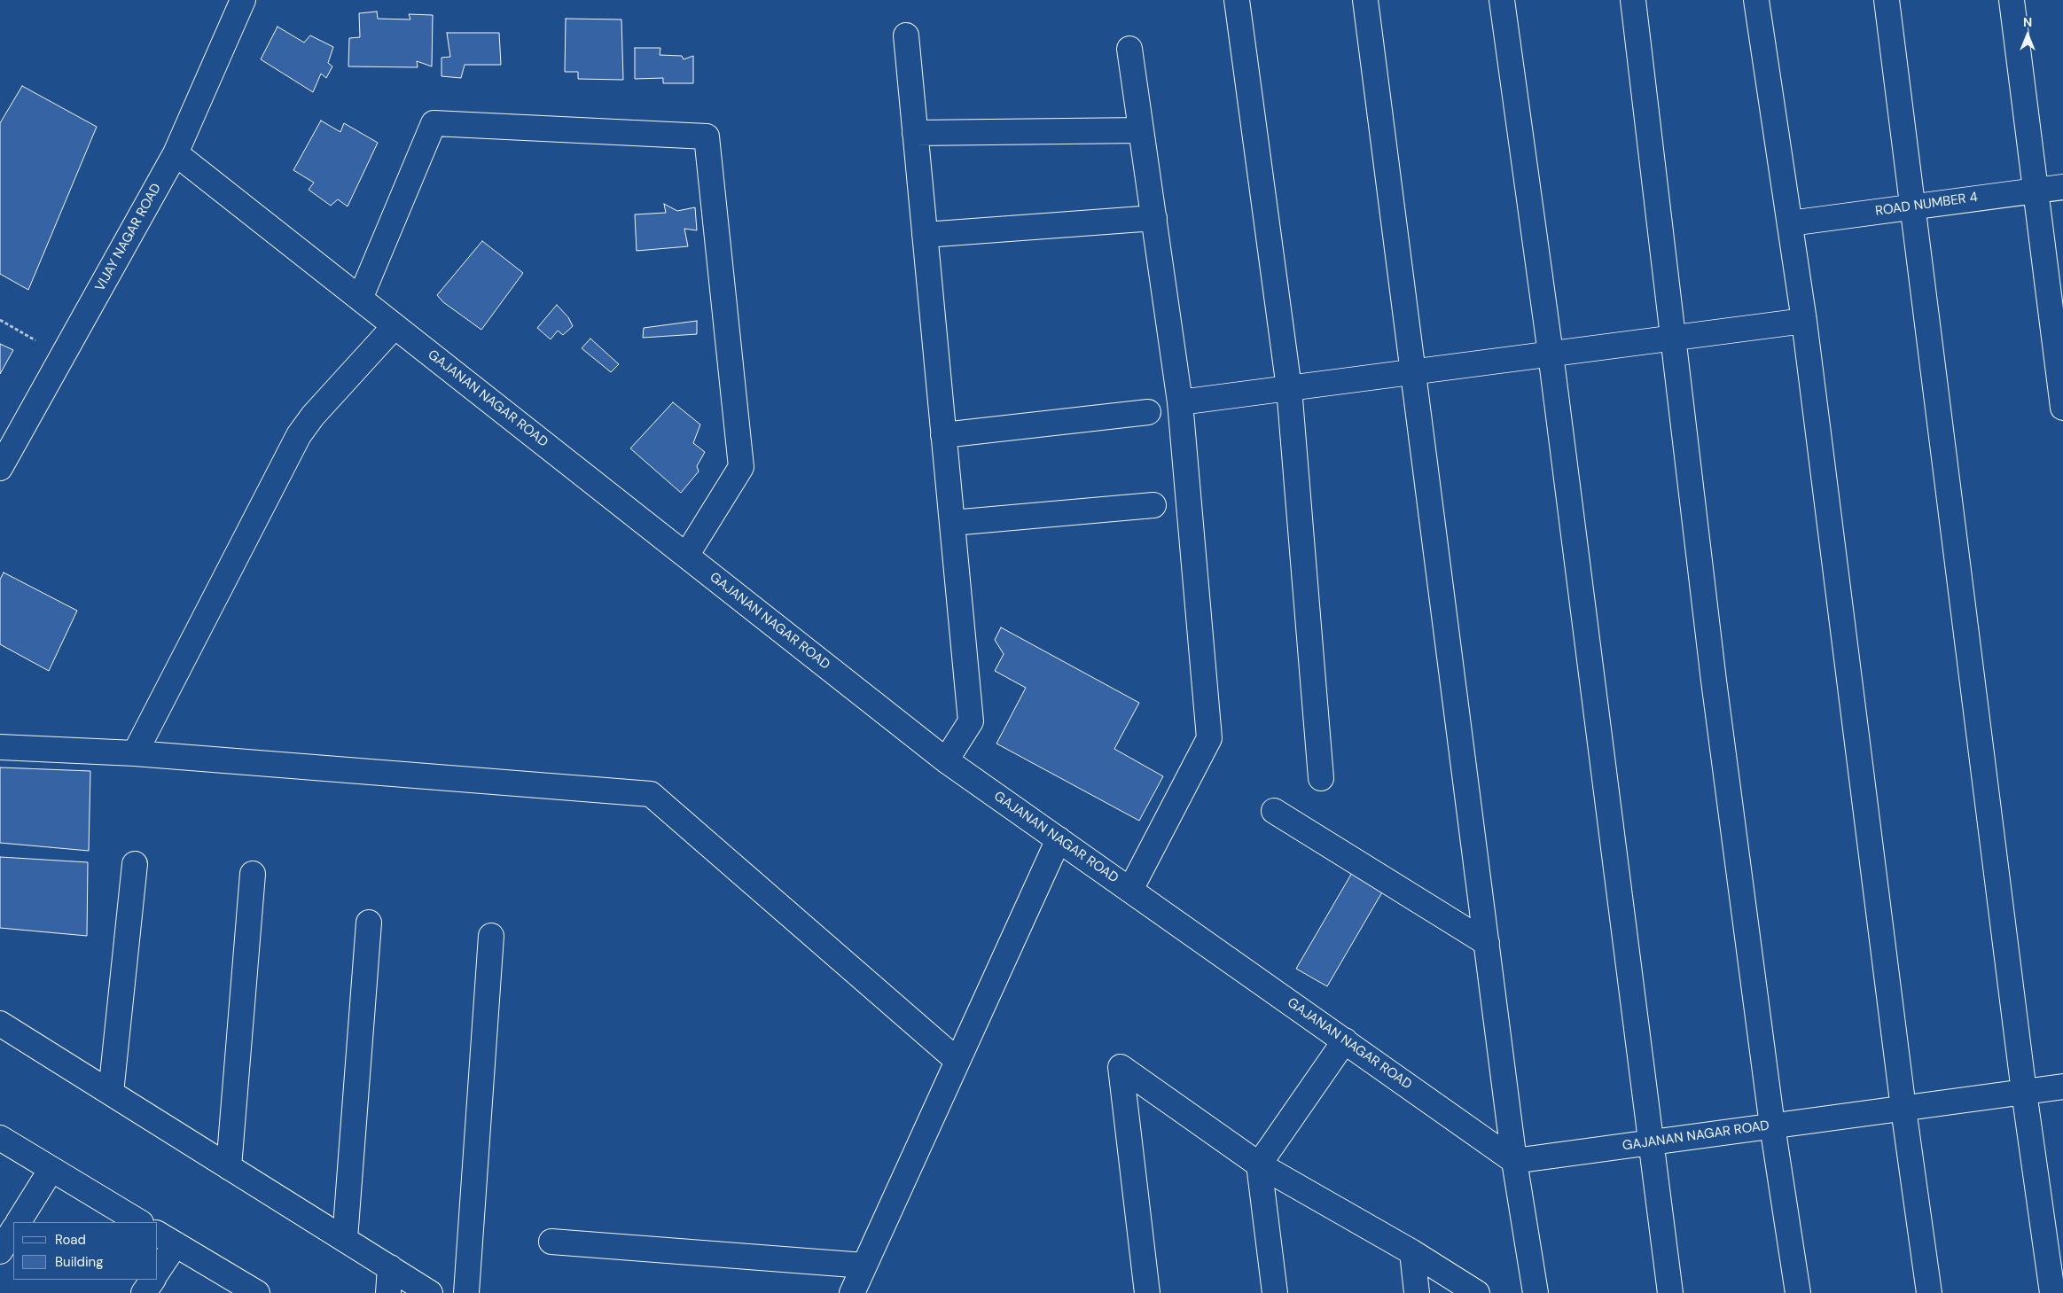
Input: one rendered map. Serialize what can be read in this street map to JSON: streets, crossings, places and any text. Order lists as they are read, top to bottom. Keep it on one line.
{"streets":{"street":["ROAD NUMBER 4","VIJAY NAGAR ROAD","GAJANAN NAGAR ROAD"]},"crossings":[["VIJAY NAGAR ROAD","GAJANAN NAGAR ROAD"]],"legend":["Road","Building"],"north":"top"}
